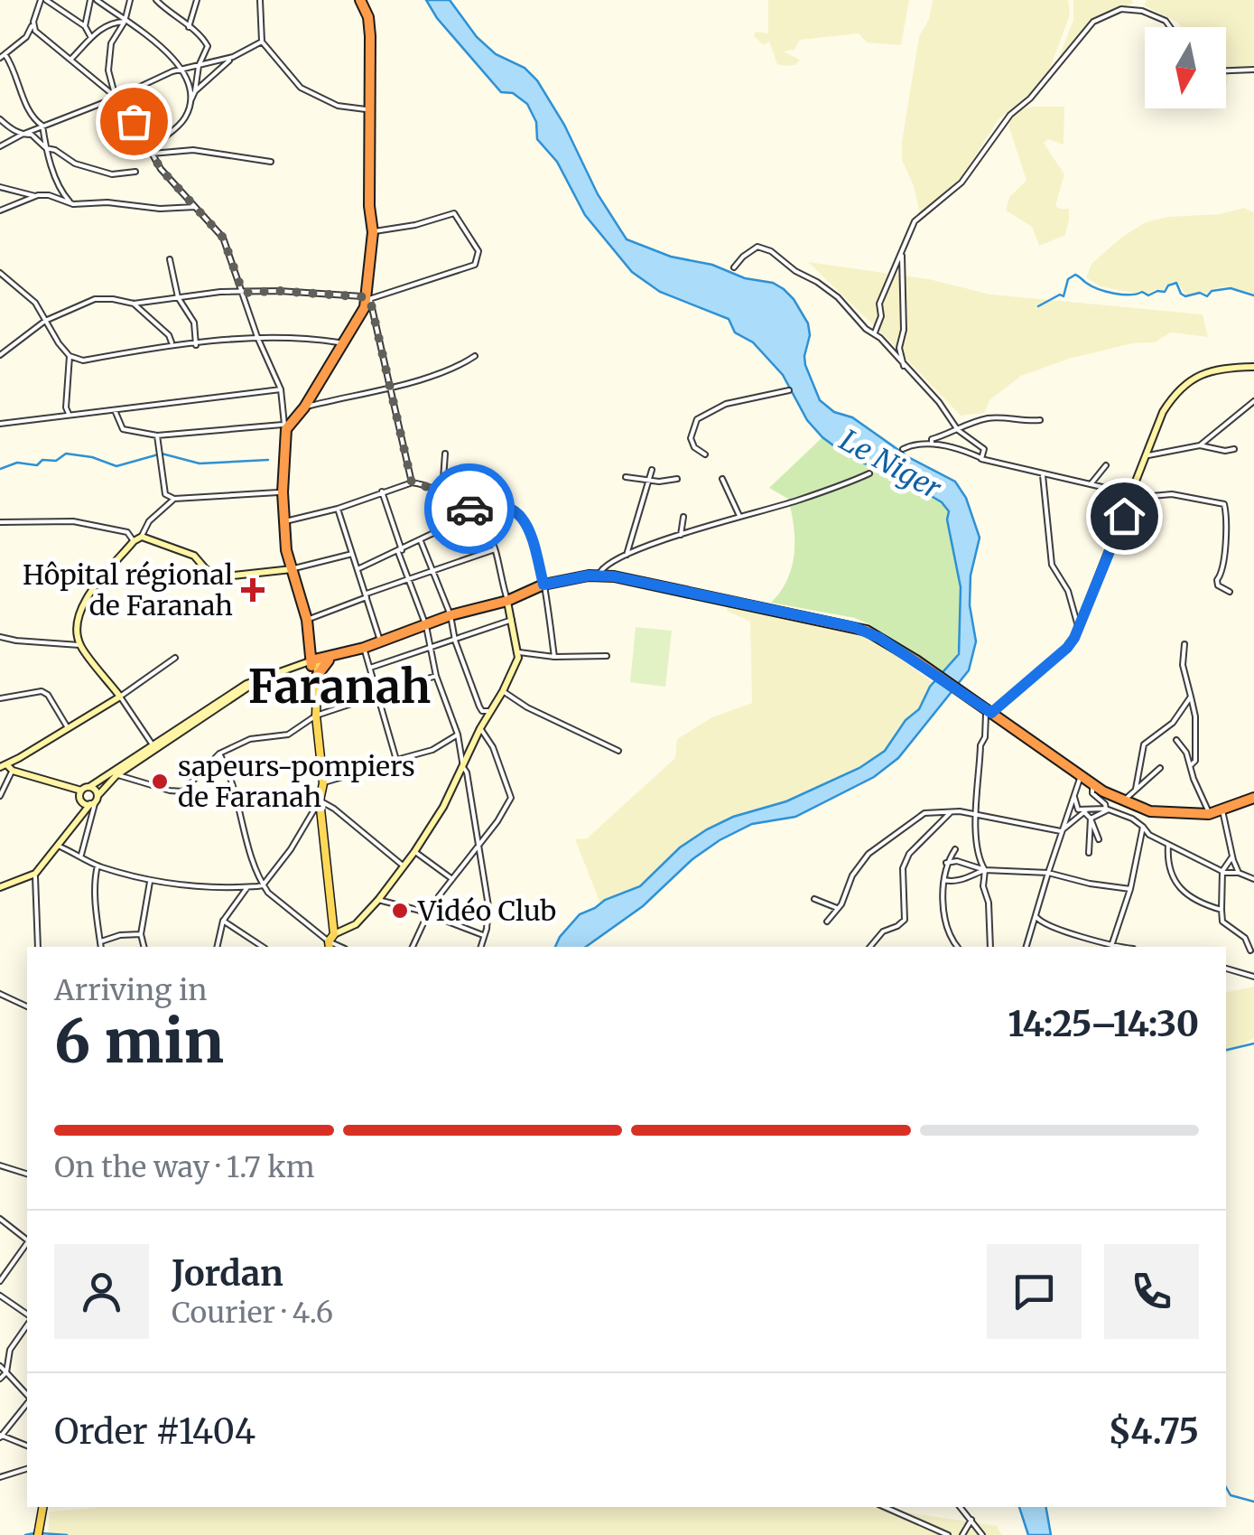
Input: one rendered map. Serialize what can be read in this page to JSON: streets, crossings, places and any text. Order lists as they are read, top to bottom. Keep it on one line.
{"districts":["Faranah"],"water":["Le Niger"],"places":{"health":["Hôpital régional de Faranah"],"other":["sapeurs-pompiers de Faranah","Vidéo Club"]},"north":"bottom","page":{"heading":["6 min","Arriving in","14:25–14:30"],"panel":["Jordan","Courier · 4.6","Order #1404","$4.75"],"bar":"On the way · 1.7 km"}}
